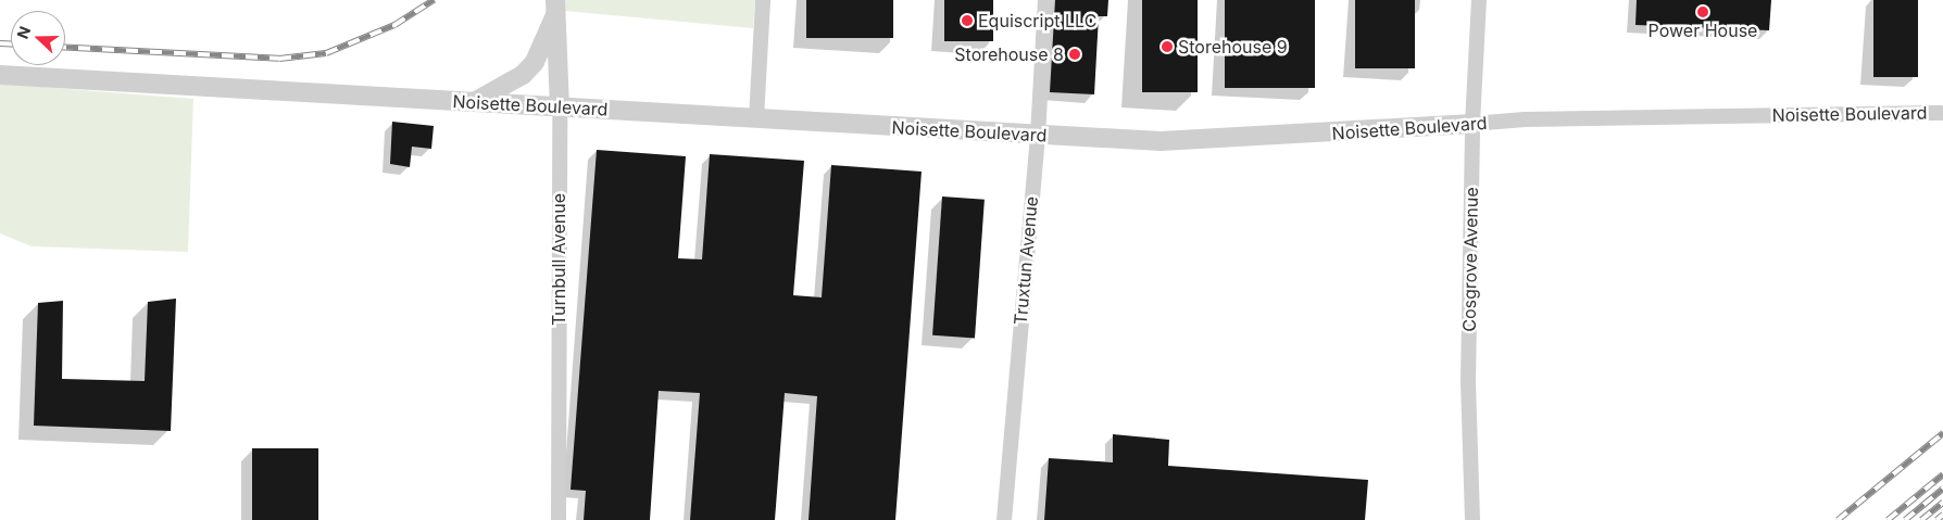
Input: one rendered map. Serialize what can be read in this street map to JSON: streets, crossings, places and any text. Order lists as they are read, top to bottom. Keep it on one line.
{"streets":{"street":["Noisette Boulevard","Turnbull Avenue","Cosgrove Avenue","Truxtun Avenue"]},"crossings":[["Noisette Boulevard","Turnbull Avenue"],["Noisette Boulevard","Cosgrove Avenue"],["Noisette Boulevard","Truxtun Avenue"]],"places":["Power House","Equiscript LLC","Storehouse 9","Storehouse 8"],"north":"left"}
